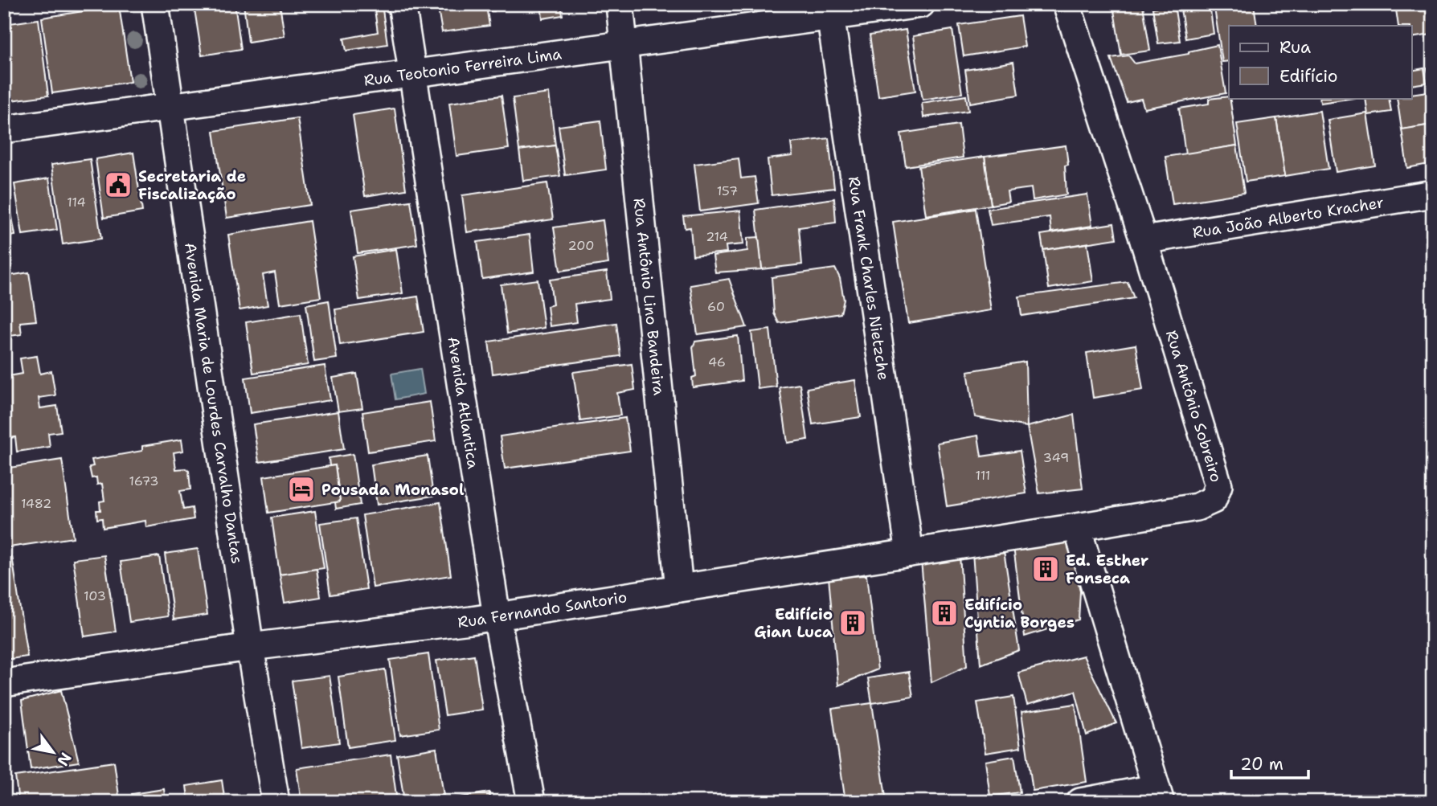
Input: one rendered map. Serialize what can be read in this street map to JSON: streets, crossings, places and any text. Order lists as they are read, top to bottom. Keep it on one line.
{"streets":{"street":["Rua Teotonio Ferreira Lima","Rua João Alberto Kracher","Rua Frank Charles Nietzche","Rua Antônio Lino Bandeira","Avenida Maria de Lourdes Carvalho Dantas","Avenida Atlantica","Rua Antônio Sobreiro","Rua Fernando Santorio"]},"crossings":[["Rua Teotonio Ferreira Lima","Rua Frank Charles Nietzche"],["Rua Teotonio Ferreira Lima","Rua Antônio Lino Bandeira"],["Rua Teotonio Ferreira Lima","Avenida Maria de Lourdes Carvalho Dantas"],["Rua Teotonio Ferreira Lima","Avenida Atlantica"],["Rua João Alberto Kracher","Rua Antônio Sobreiro"],["Rua Frank Charles Nietzche","Rua Fernando Santorio"],["Rua Antônio Lino Bandeira","Rua Fernando Santorio"],["Avenida Maria de Lourdes Carvalho Dantas","Rua Fernando Santorio"],["Avenida Atlantica","Rua Fernando Santorio"],["Rua Antônio Sobreiro","Rua Fernando Santorio"]],"places":{"public building":["Secretaria de Fiscalização"],"hotel":["Pousada Monasol"],"building":["Ed. Esther Fonseca","Edifício Cyntia Borges","Edifício Gian Luca"]},"house_numbers":["157","114","214","200","60","46","349","111","1673","1482","103"],"legend":["Rua","Edifício"],"scale_bar":"20 m","north":"bottom right"}
